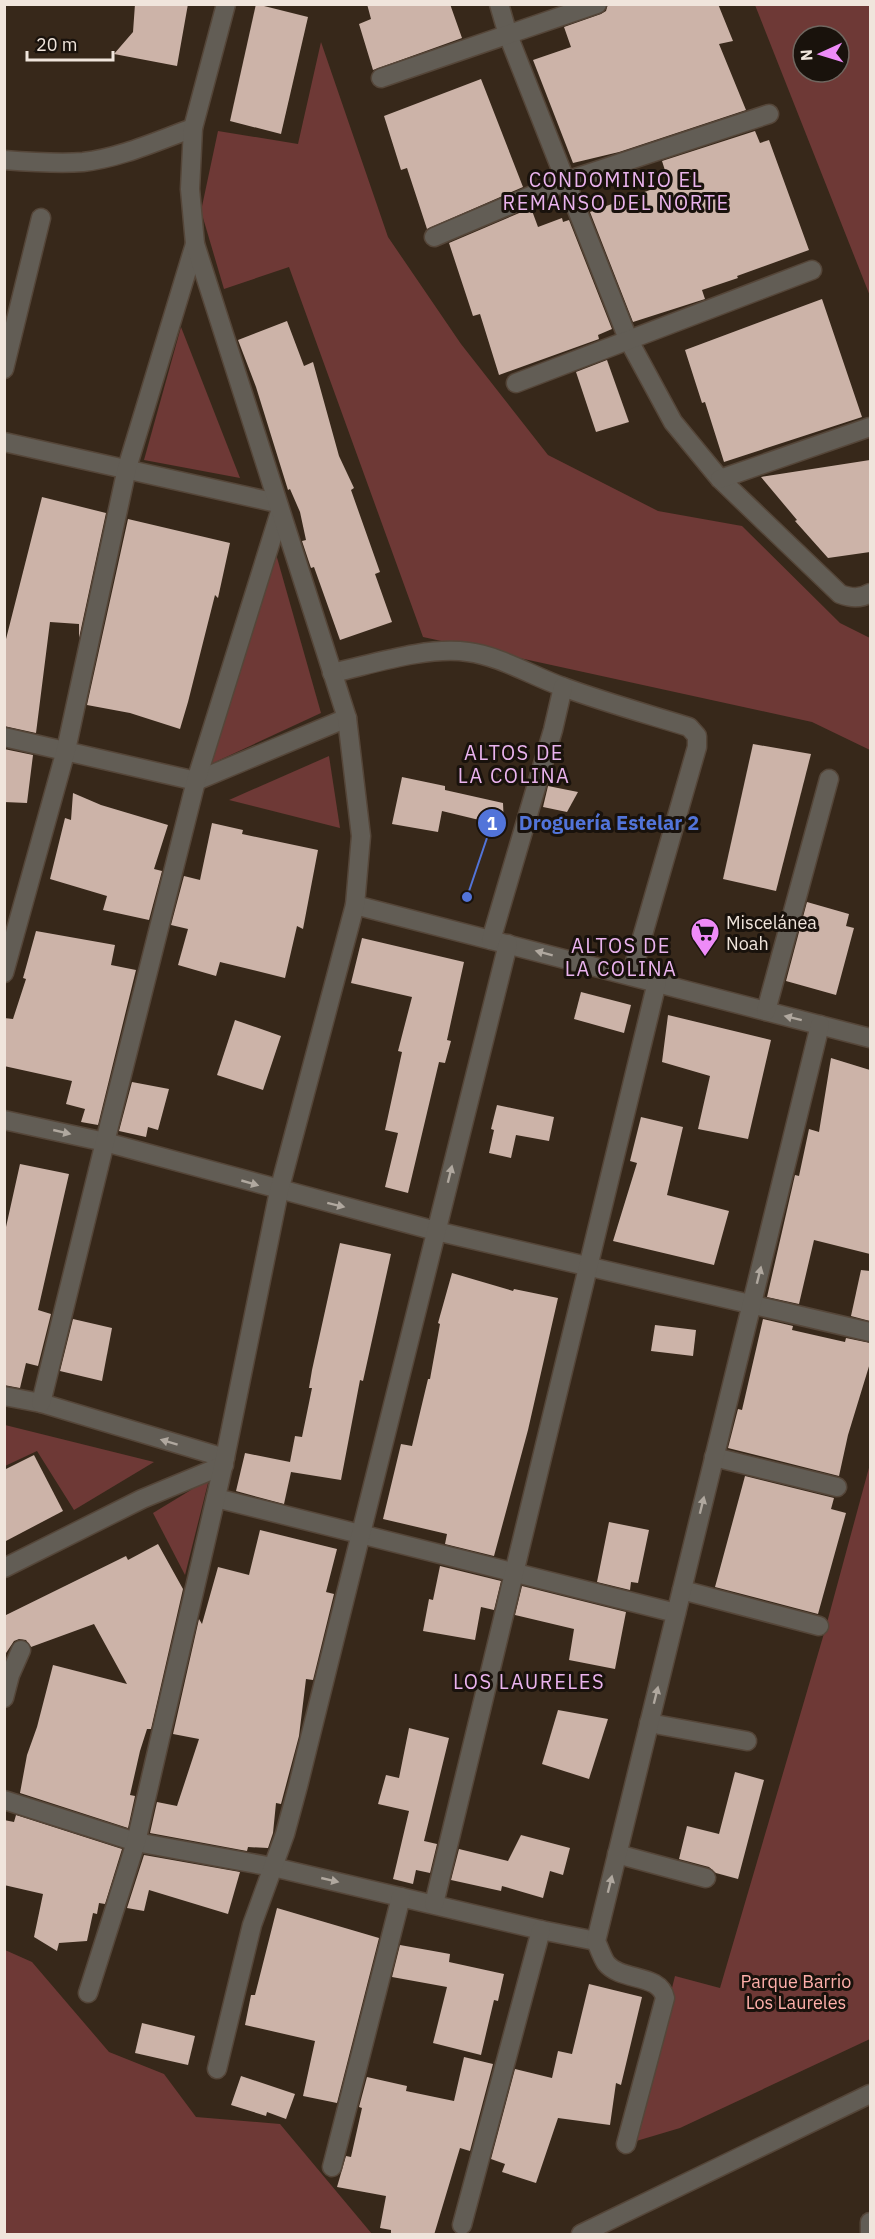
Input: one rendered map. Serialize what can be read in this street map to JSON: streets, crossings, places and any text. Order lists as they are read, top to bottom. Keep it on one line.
{"districts":["CONDOMINIO EL REMANSO DEL NORTE","ALTOS DE LA COLINA","ALTOS DE LA COLINA","LOS LAURELES"],"parks":["Parque Barrio Los Laureles"],"places":{"other":["Droguería Estelar 2"],"supermarket":["Miscelánea Noah"]},"scale_bar":"20 m","north":"left"}
